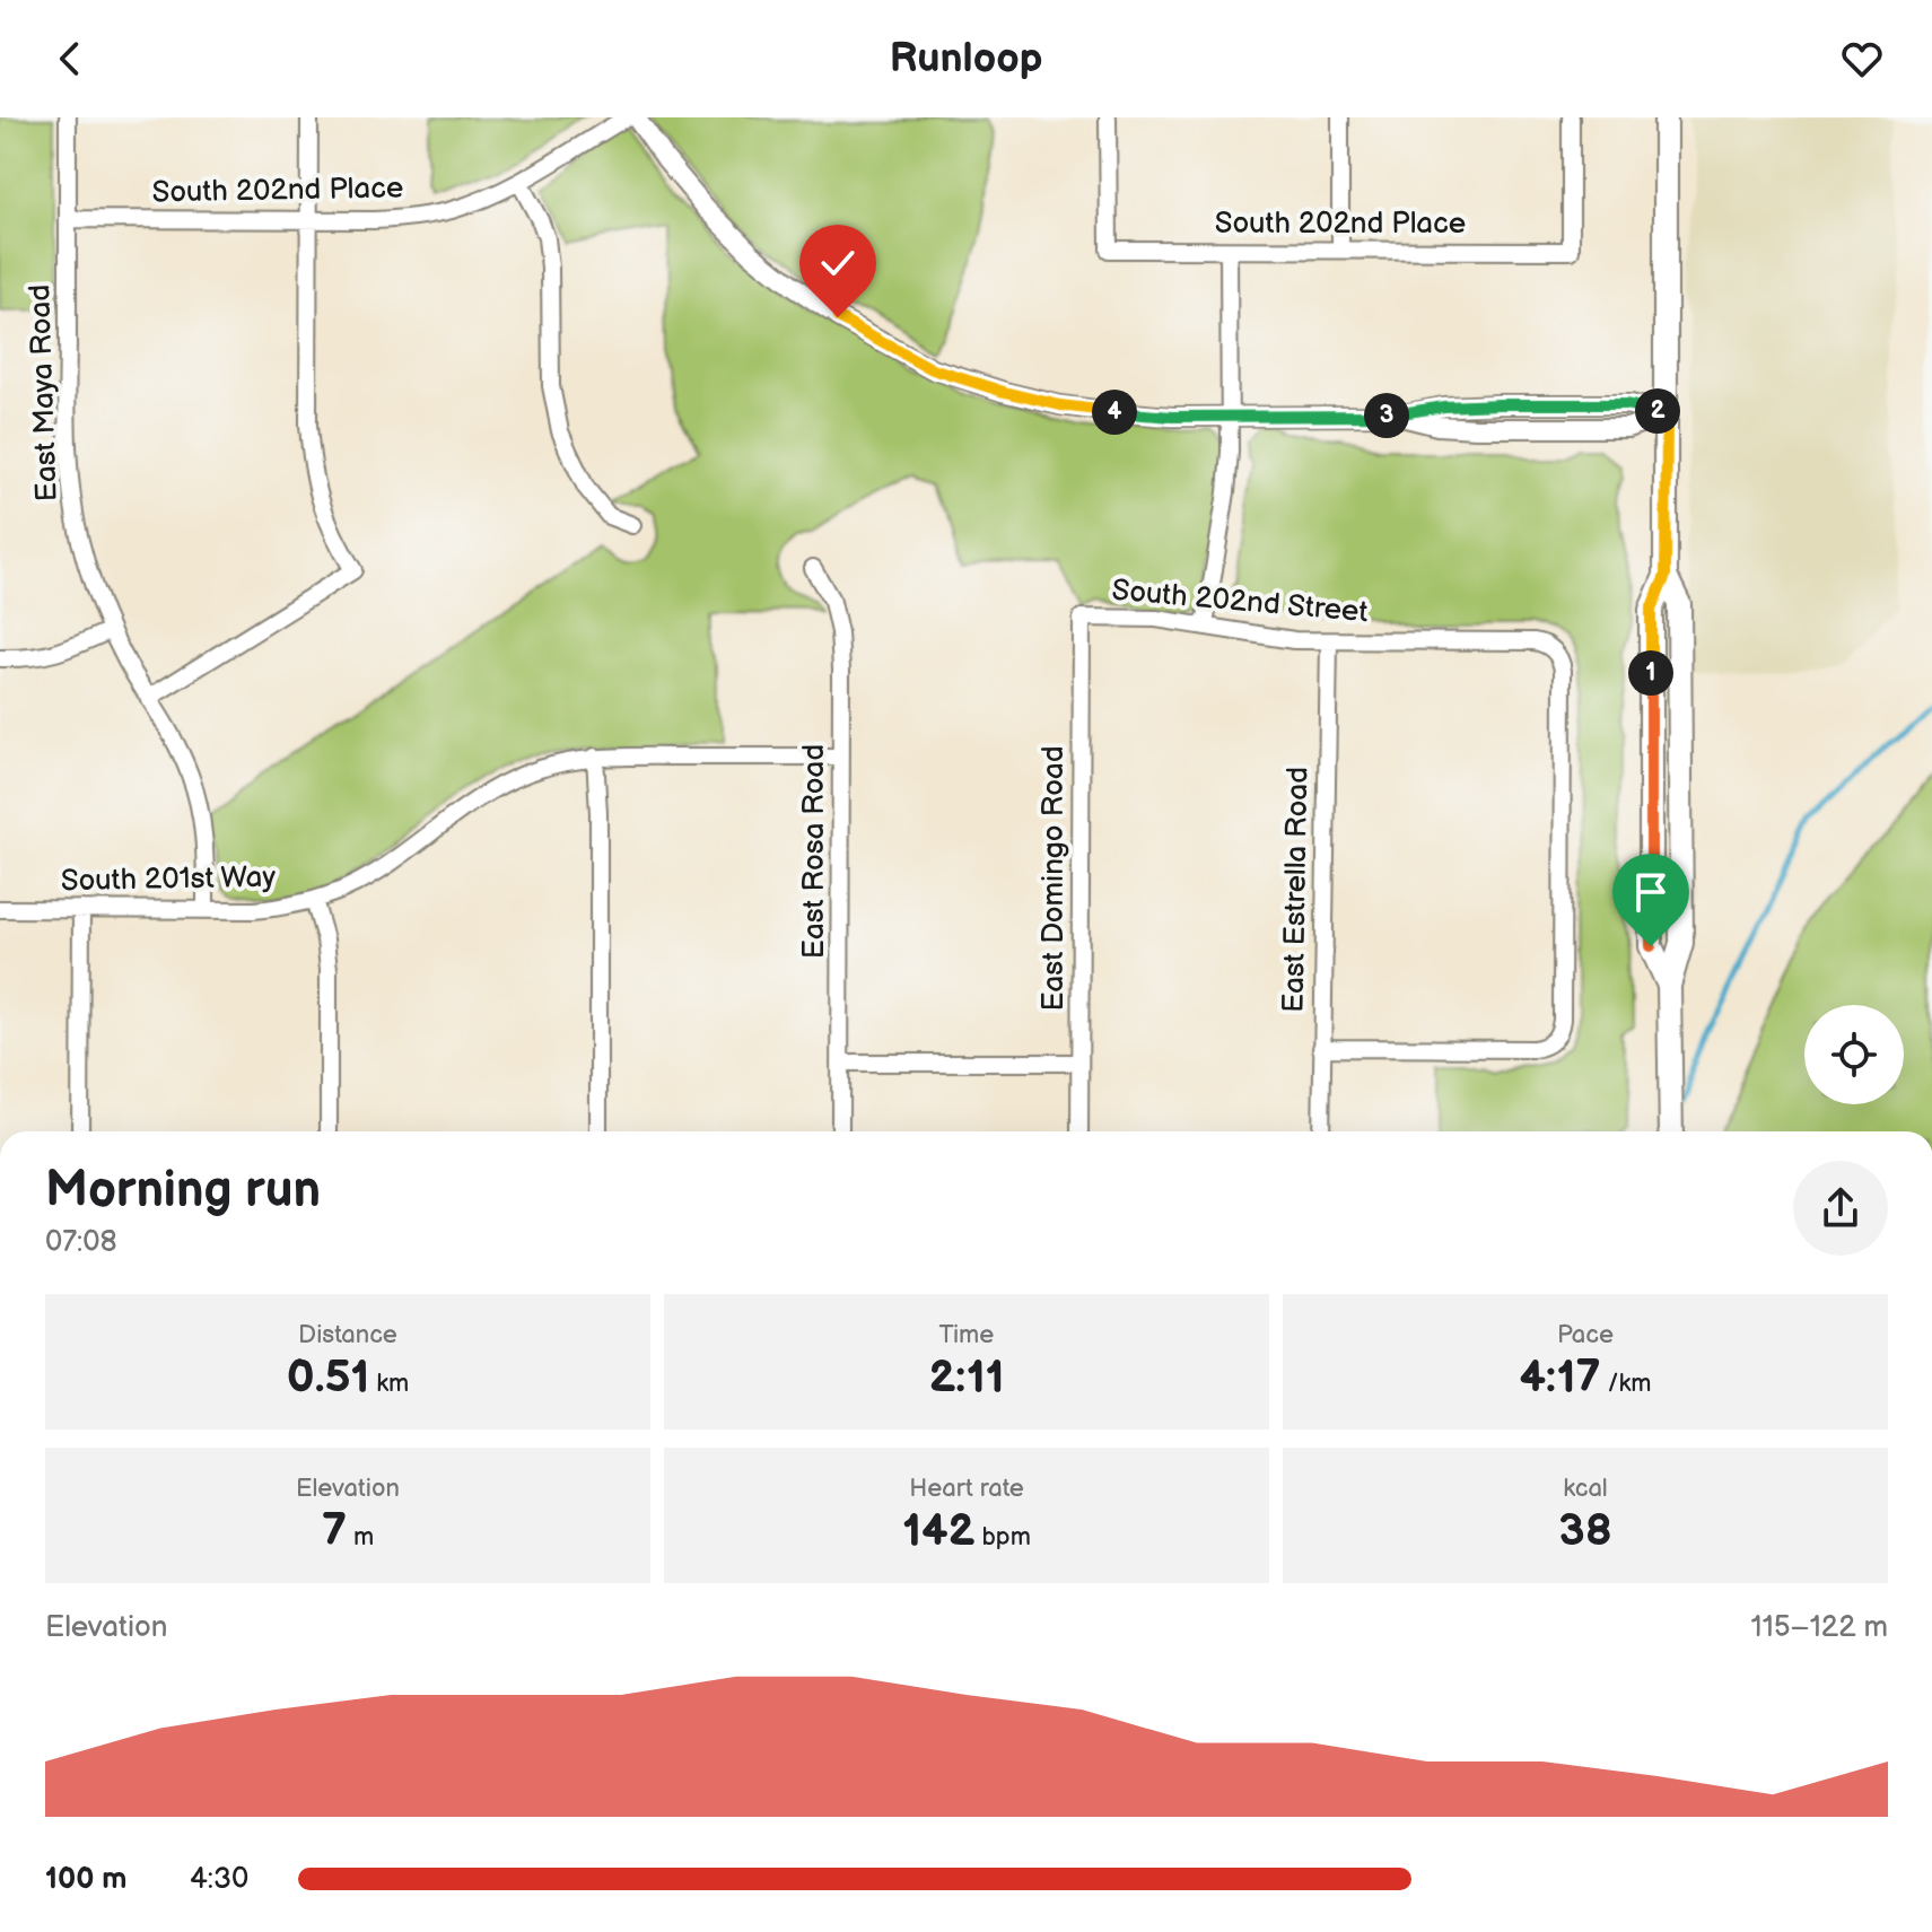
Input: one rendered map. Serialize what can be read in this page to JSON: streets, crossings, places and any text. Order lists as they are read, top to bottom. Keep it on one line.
{"streets":{"street":["South 202nd Place","East Maya Road","South 202nd Street","East Rosa Road","East Domingo Road","South 201st Way","East Estrella Road"]},"crossings":[["South 202nd Place","East Maya Road"],["East Maya Road","South 201st Way"],["South 202nd Street","East Domingo Road"],["South 202nd Street","East Estrella Road"],["East Rosa Road","South 201st Way"]],"page":{"header":"Runloop","pins":["2","4","3","1"],"heading":["Morning run","07:08"],"stats":[["Distance","0.51 km"],["Time","2:11"],["Pace","4:17 /km"],["Elevation","7 m"],["Heart rate","142 bpm"],["kcal","38"]],"chart":["Elevation","115–122 m"],"list":[{"name":"100 m","note":"4:30"}]}}
